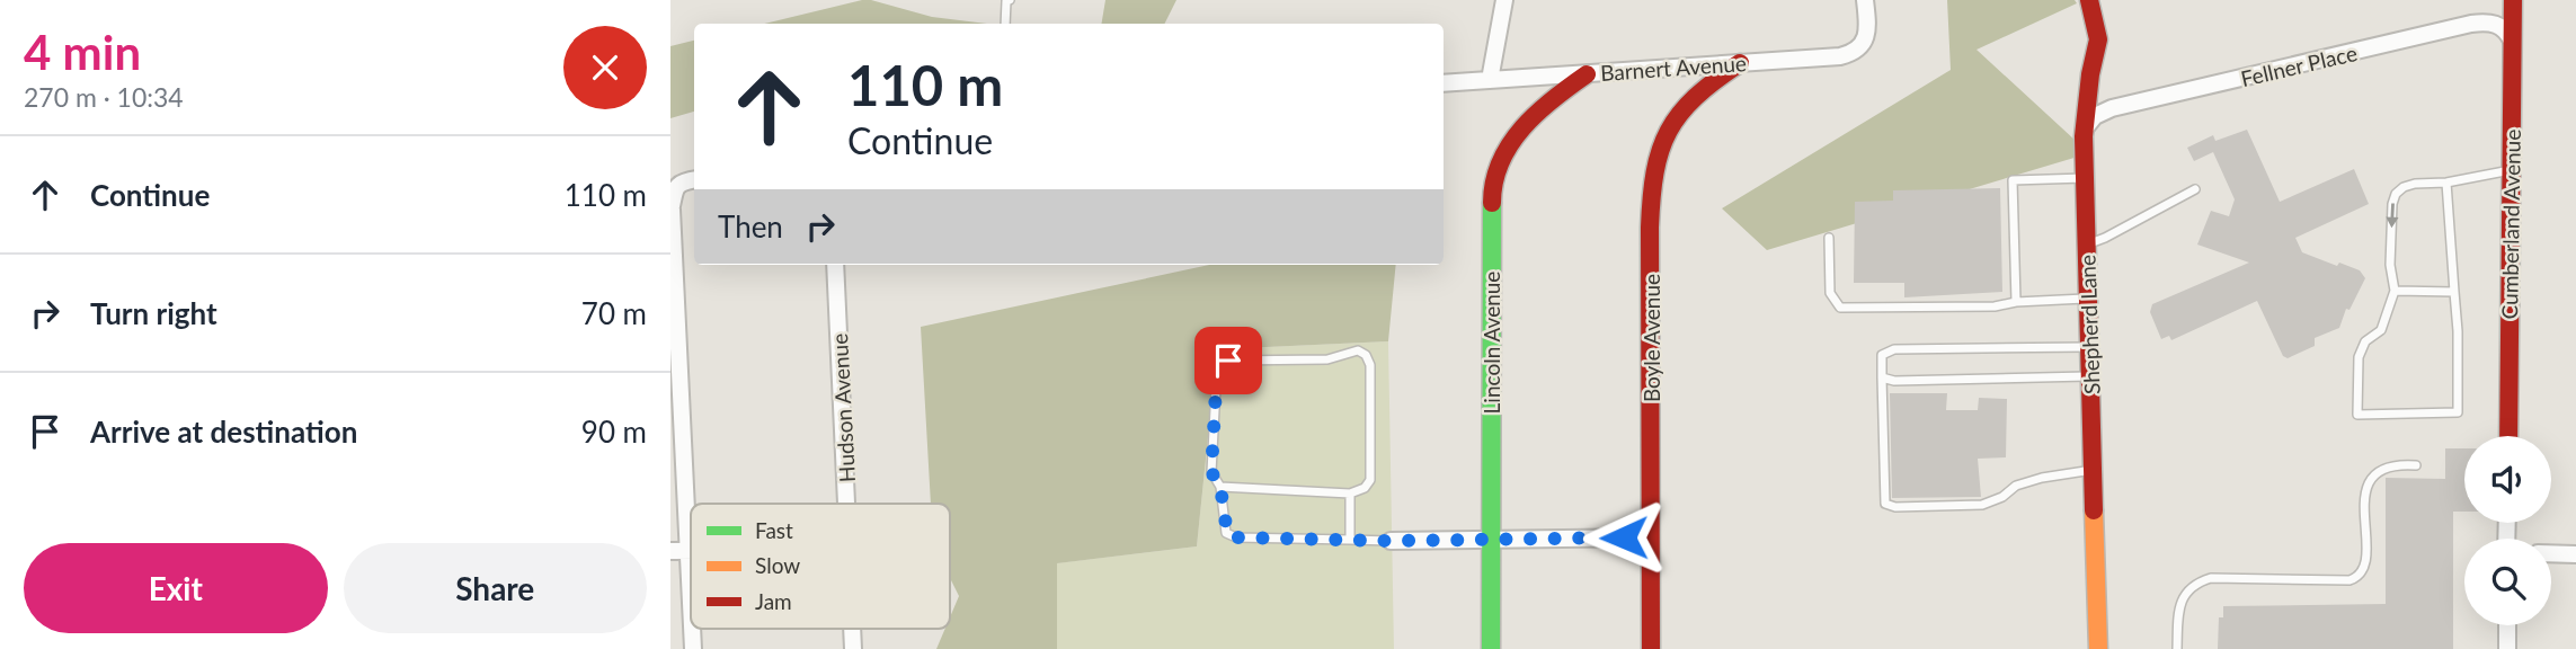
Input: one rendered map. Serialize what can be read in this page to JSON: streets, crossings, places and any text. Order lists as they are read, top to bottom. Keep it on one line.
{"streets":{"street":["Fellner Place","Barnert Avenue","Cumberland Avenue","Shepherd Lane","Boyle Avenue","Lincoln Avenue","Hudson Avenue"]},"crossings":[["Fellner Place","Cumberland Avenue"],["Fellner Place","Shepherd Lane"],["Barnert Avenue","Boyle Avenue"],["Barnert Avenue","Lincoln Avenue"]],"legend":["Fast","Slow","Jam"],"page":{"heading":["4 min","270 m · 10:34"],"turn":["110 m","Continue"],"list":[{"name":"Continue","value":"110 m"},{"name":"Turn right","value":"70 m"},{"name":"Arrive at destination","value":"90 m"}],"then":"Then","buttons":["Exit","Share"]}}
